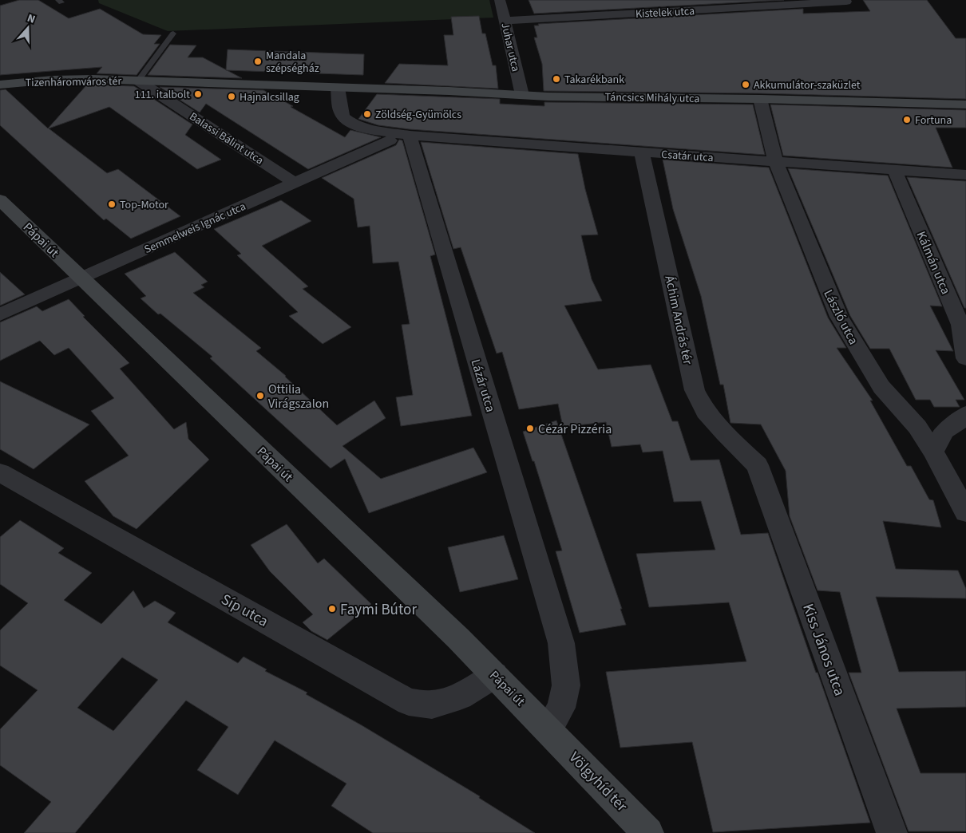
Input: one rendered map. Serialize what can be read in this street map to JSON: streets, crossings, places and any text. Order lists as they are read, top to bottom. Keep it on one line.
{"streets":{"street":["Kistelek utca","Juhar utca","Tizenháromváros tér","Táncsics Mihály utca","Balassi Bálint utca","Csatár utca","Semmelweis Ignác utca","Pápai út","Kálmán utca","László utca","Áchim András tér","Lázár utca","Síp utca","Kiss János utca","Völgyhíd tér"]},"crossings":[["Kistelek utca","Juhar utca"],["Juhar utca","Táncsics Mihály utca"],["Tizenháromváros tér","Táncsics Mihály utca"],["Tizenháromváros tér","Balassi Bálint utca"],["Táncsics Mihály utca","László utca"],["Balassi Bálint utca","Semmelweis Ignác utca"],["Csatár utca","Semmelweis Ignác utca"],["Csatár utca","Kálmán utca"],["Csatár utca","László utca"],["Csatár utca","Áchim András tér"],["Csatár utca","Lázár utca"],["Semmelweis Ignác utca","Pápai út"],["Semmelweis Ignác utca","Lázár utca"],["Pápai út","Lázár utca"],["Pápai út","Síp utca"],["Pápai út","Völgyhíd tér"],["Áchim András tér","Kiss János utca"],["Lázár utca","Völgyhíd tér"]],"places":["Mandala szépségház","Takarékbank","Akkumulátor-szaküzlet","111. italbolt","Hajnalcsillag","Zöldség-Gyümölcs","Fortuna","Top-Motor","Ottilia Virágszalon","Cézár Pizzéria","Faymi Bútor"],"north":"top"}
